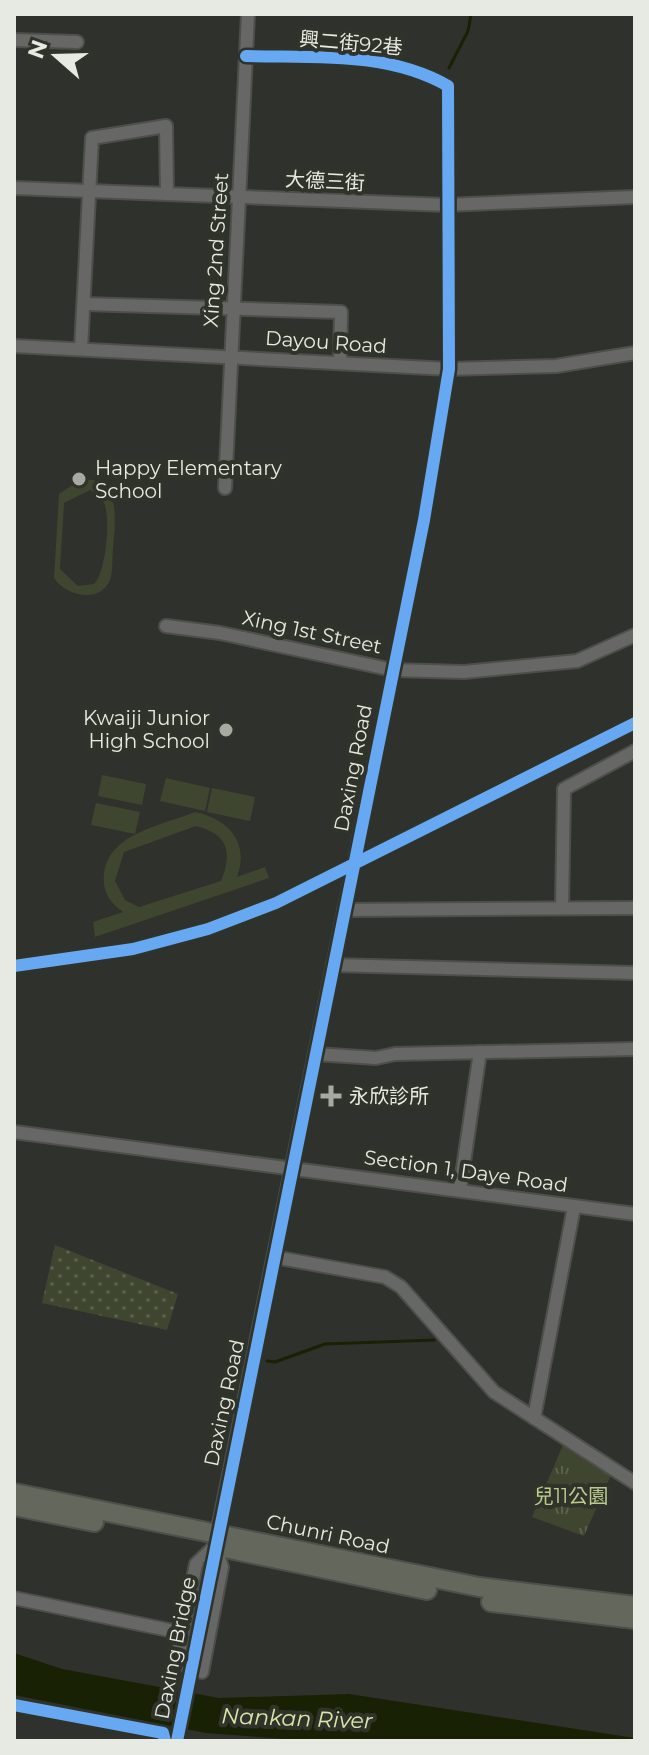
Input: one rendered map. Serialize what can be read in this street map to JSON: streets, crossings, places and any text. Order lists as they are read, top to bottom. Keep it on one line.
{"streets":{"main road":["Chunri Road"],"street":["興二街92巷","大德三街","Xing 2nd Street","Dayou Road","Xing 1st Street","Daxing Road","Section 1, Daye Road","Daxing Bridge"]},"crossings":[["興二街92巷","Xing 2nd Street"],["興二街92巷","Daxing Road"],["大德三街","Xing 2nd Street"],["大德三街","Daxing Road"],["Xing 2nd Street","Dayou Road"],["Dayou Road","Daxing Road"],["Xing 1st Street","Daxing Road"],["Daxing Road","Section 1, Daye Road"],["Daxing Road","Chunri Road"],["Daxing Road","Daxing Bridge"],["Chunri Road","Daxing Bridge"]],"water":["Nankan River"],"parks":["兒11公園"],"places":{"other":["Happy Elementary School","Kwaiji Junior High School"],"health":["永欣診所"]},"north":"left"}
